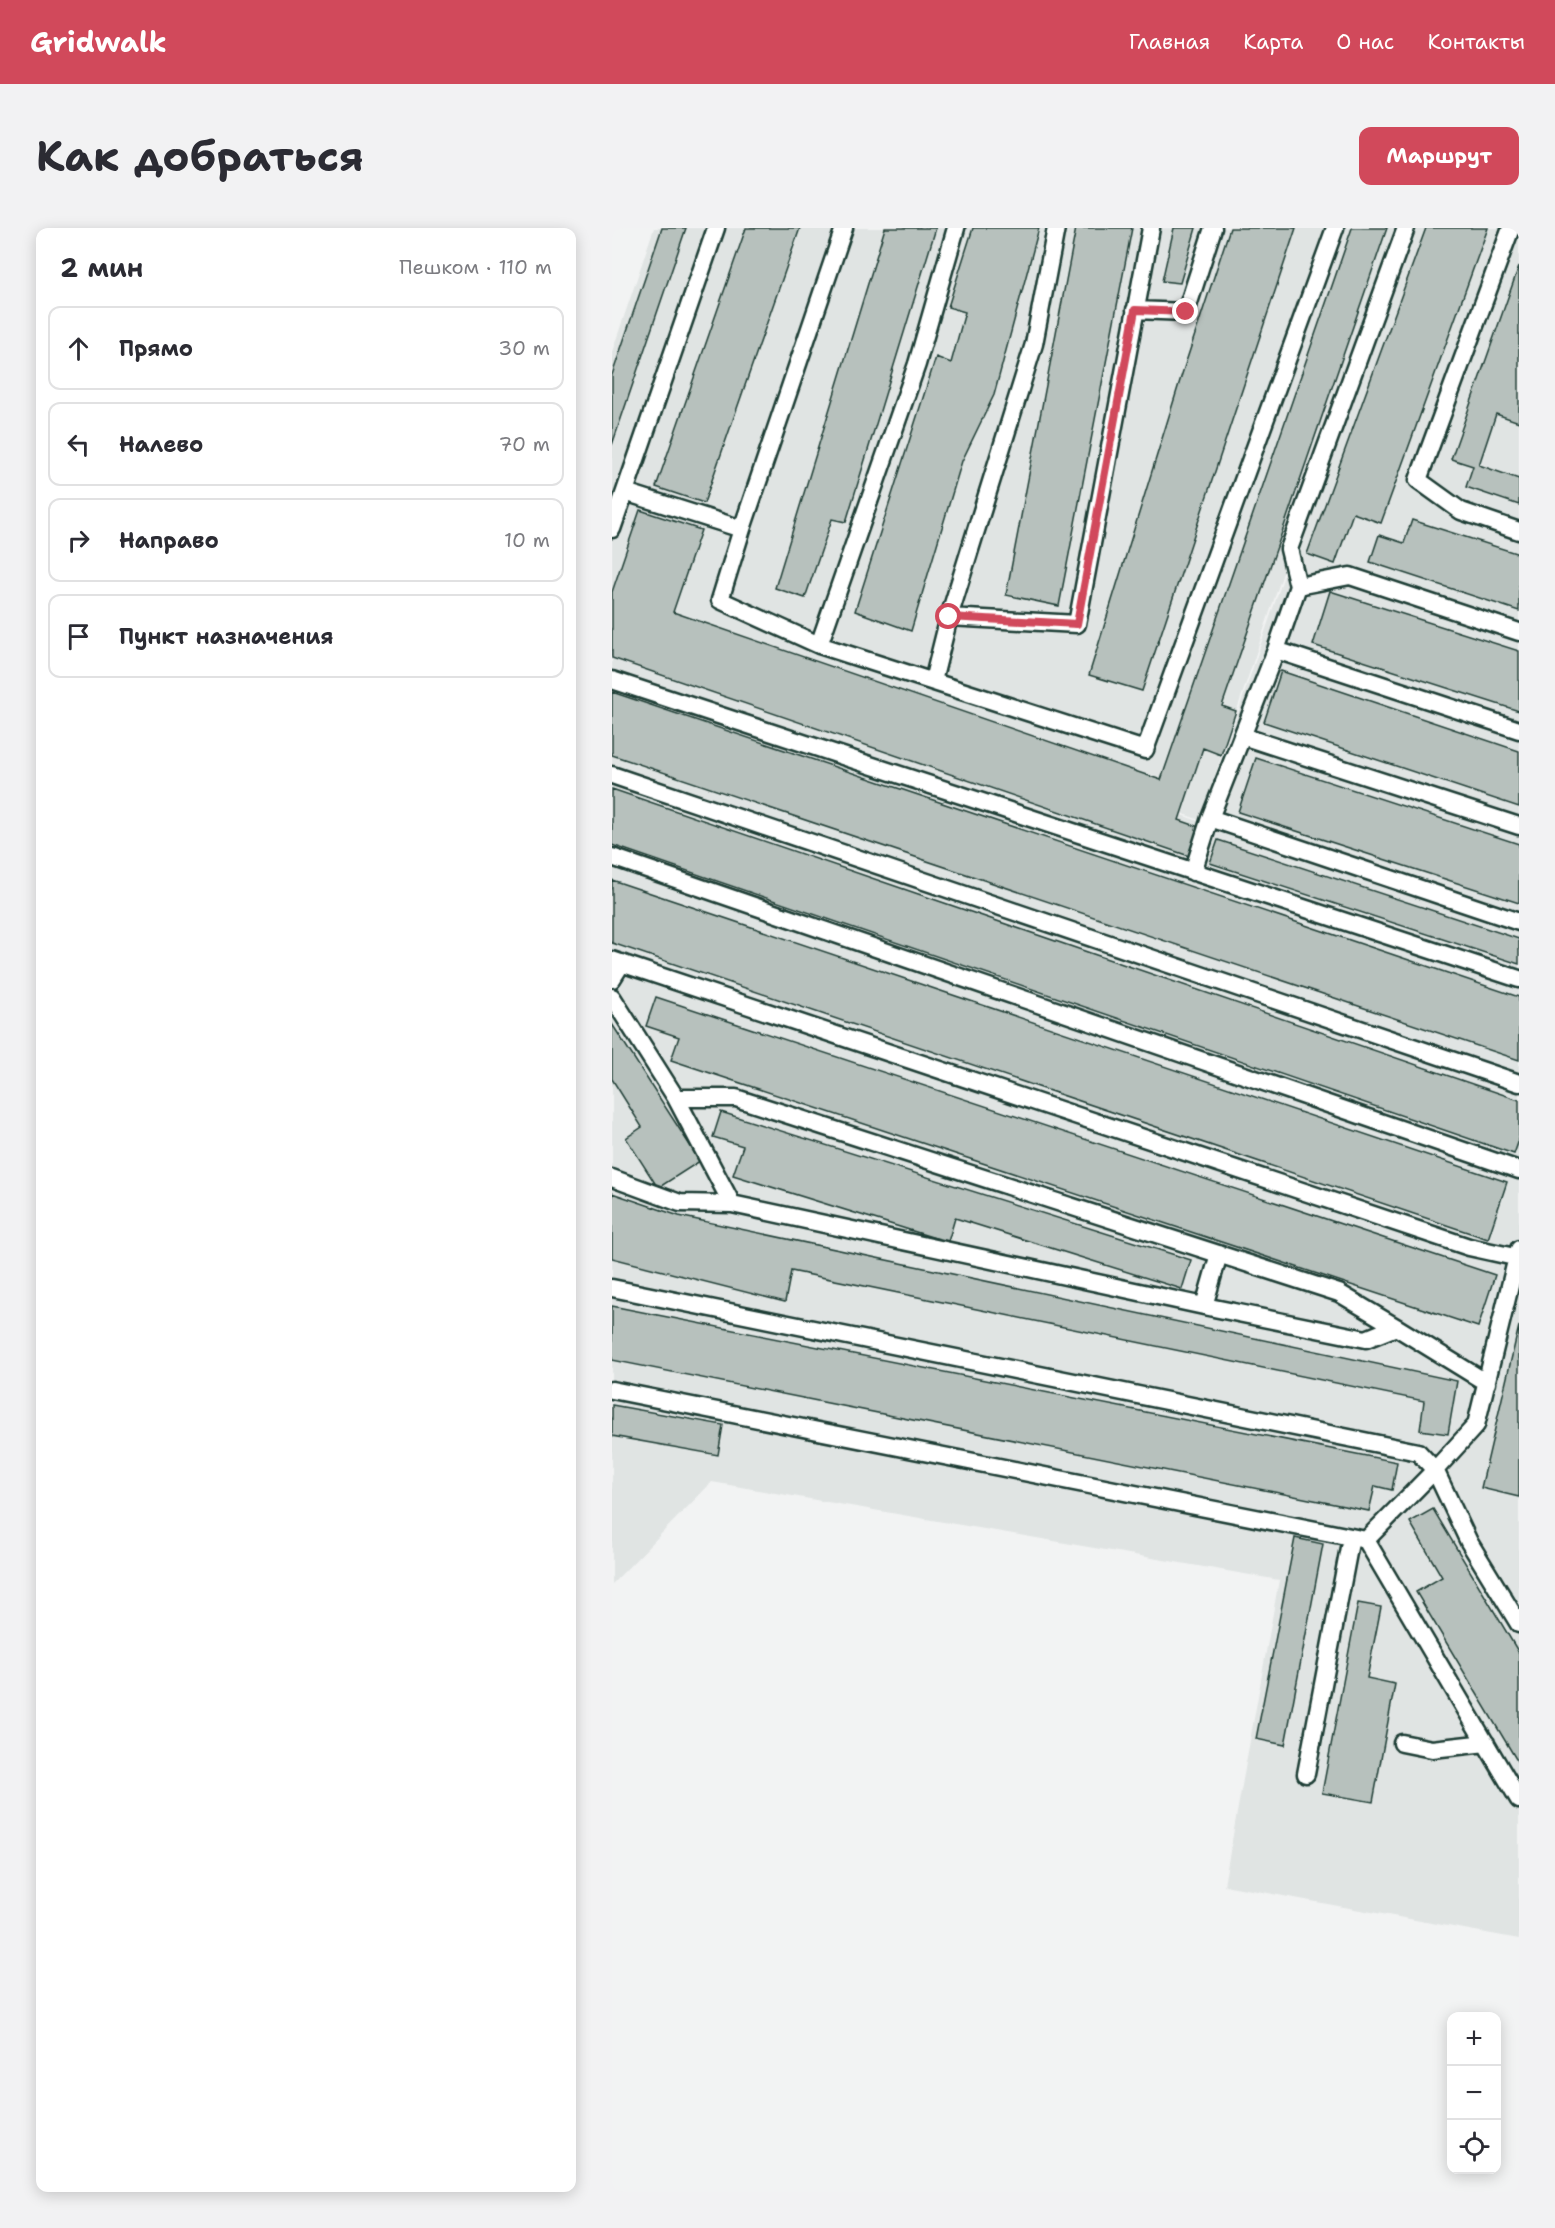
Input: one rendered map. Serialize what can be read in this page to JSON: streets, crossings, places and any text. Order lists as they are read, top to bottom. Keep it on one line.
{"page":{"header":"Gridwalk","nav":["Главная","Карта","О нас","Контакты"],"buttons":"Маршрут","title":"Как добраться","heading":["2 мин","Пешком · 110 m"],"list":[["Прямо","30 m"],["Налево","70 m"],["Направо","10 m"],"Пункт назначения"],"map_buttons":["+","−"]}}
